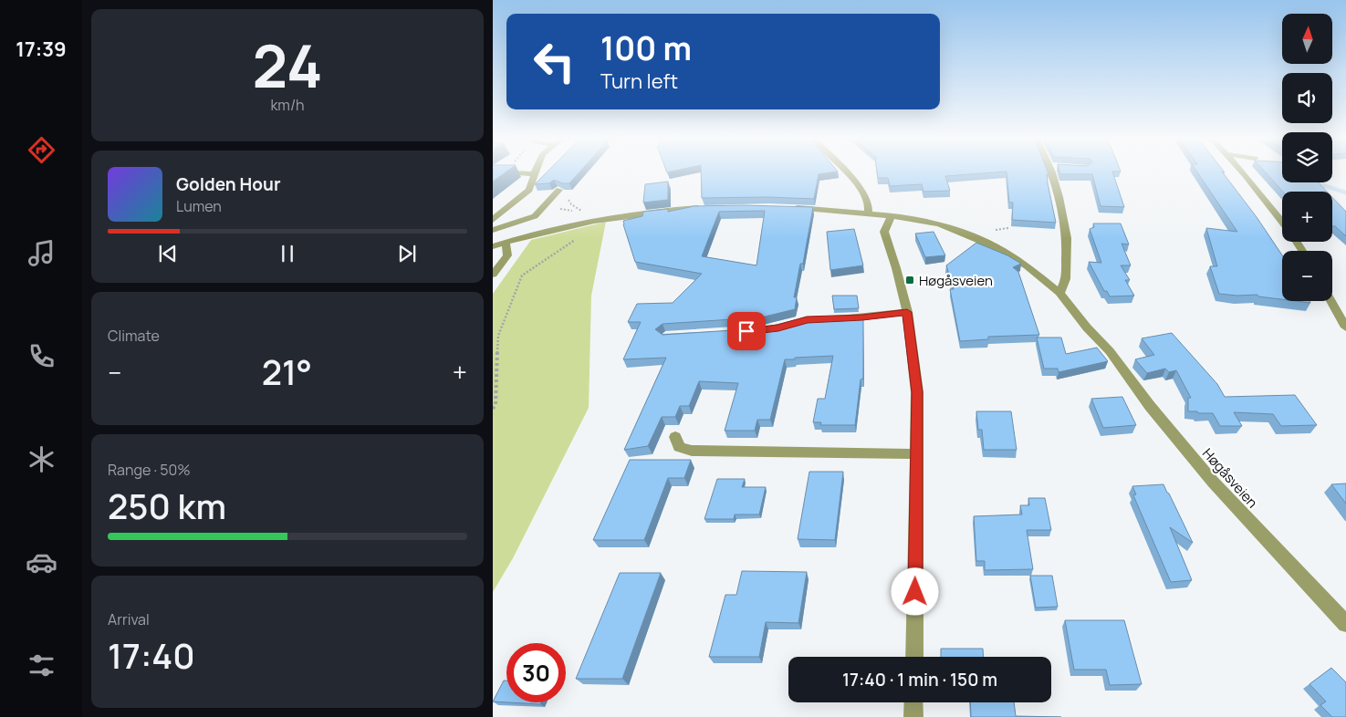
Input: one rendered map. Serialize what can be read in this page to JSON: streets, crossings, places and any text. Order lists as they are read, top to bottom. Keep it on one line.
{"streets":{"street":["Høgåsveien"]},"places":{"transit":["Høgåsveien"]},"north":"top","page":{"tabs":"17:39","tile":[["24","km/h"],"Climate",["Range · 50%","250 km"],["Arrival","17:40"]],"map_buttons":["+","−"],"turn":["100 m","Turn left"],"song":["Golden Hour","Lumen"],"heat":["−","21°","+"],"limit":"30","trip":"17:40 · 1 min · 150 m"}}
